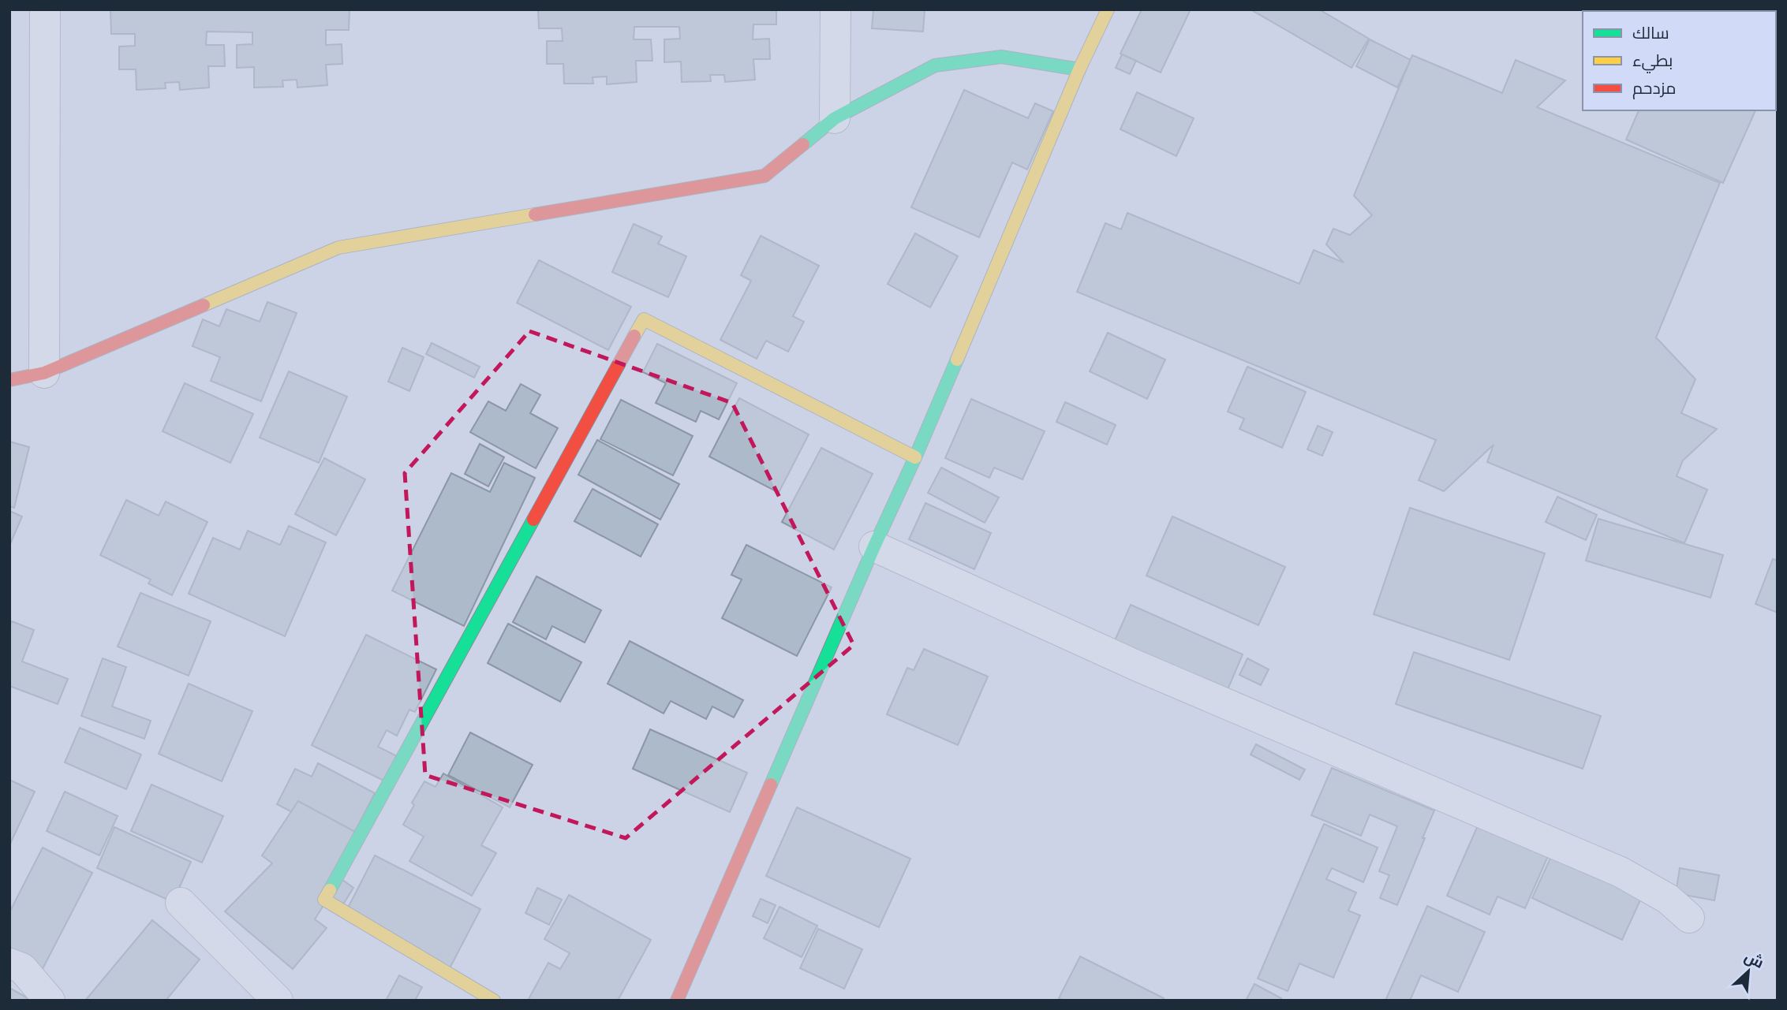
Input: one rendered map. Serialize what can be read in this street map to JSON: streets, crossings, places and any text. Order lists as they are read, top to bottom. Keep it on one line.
{"legend":["سالك","بطيء","مزدحم"],"north":"top right"}
